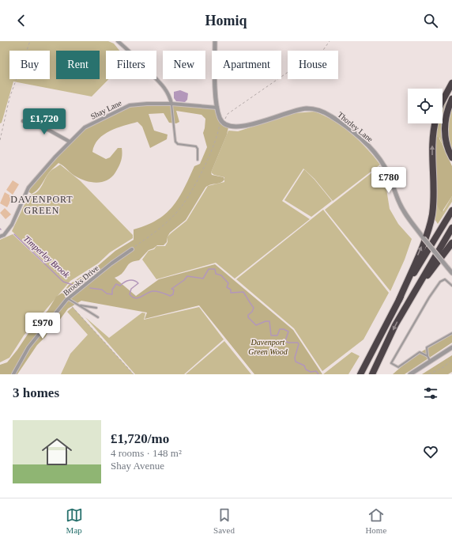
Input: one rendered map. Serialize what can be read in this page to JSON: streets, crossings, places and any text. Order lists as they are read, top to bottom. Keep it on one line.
{"streets":{"street":["Shay Lane","Thorley Lane","Brooks Drive"]},"districts":["DAVENPORT GREEN"],"water":["Timperley Brook"],"parks":["Davenport Green Wood"],"page":{"header":"Homiq","chip":["Buy","Rent","Filters","New","Apartment","House"],"price":["£1,720","£780","£970"],"heading":"3 homes","list":[{"name":"£1,720/mo","note":"4 rooms · 148 m² · Shay Avenue"}],"tabs":["Map","Saved","Home"]}}
